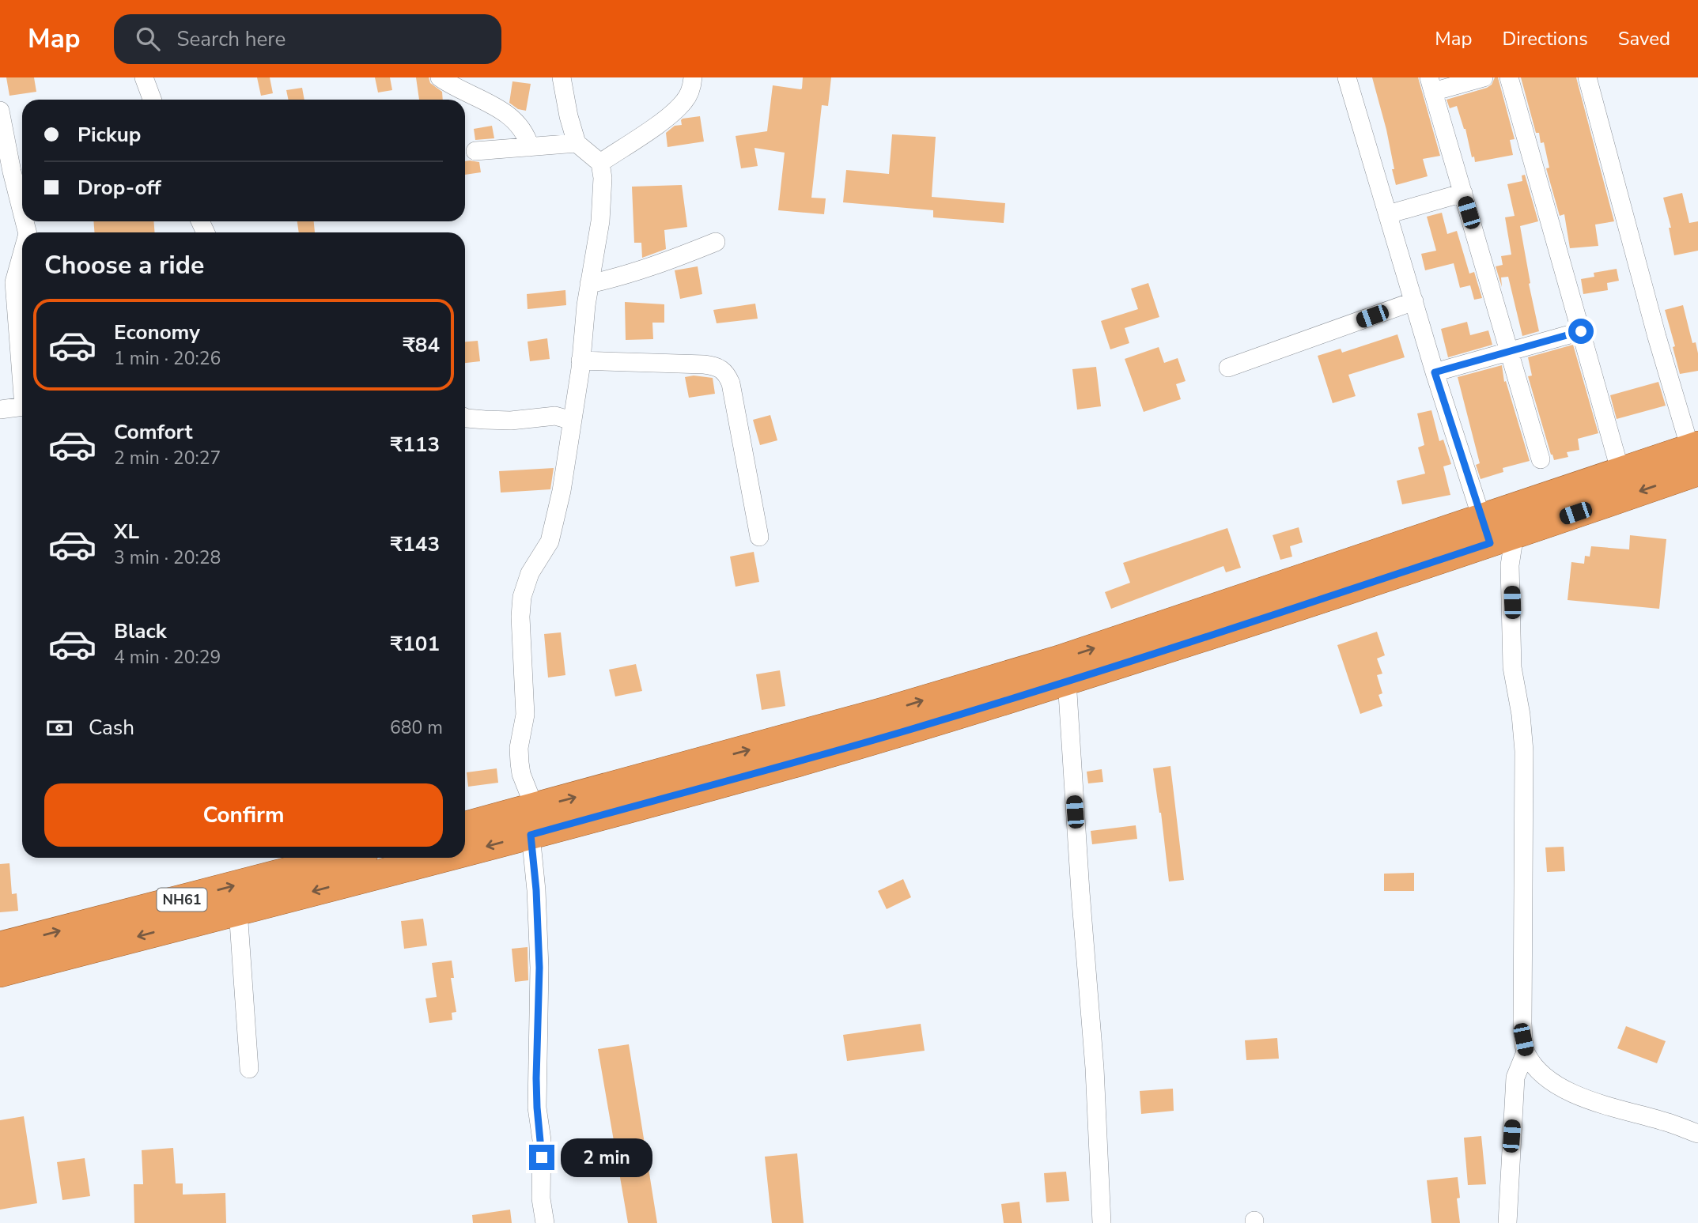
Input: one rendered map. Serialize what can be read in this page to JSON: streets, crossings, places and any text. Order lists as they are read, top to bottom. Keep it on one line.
{"streets":{"highway":["NH61"]},"page":{"header":"Map","search":"Search here","nav":["Map","Directions","Saved"],"banner":["Pickup","Drop-off"],"heading":"Choose a ride","list":[{"name":"Economy","note":"1 min · 20:26","value":"₹84"},{"name":"Comfort","note":"2 min · 20:27","value":"₹113"},{"name":"XL","note":"3 min · 20:28","value":"₹143"},{"name":"Black","note":"4 min · 20:29","value":"₹101"}],"pay":["Cash","680 m"],"buttons":"Confirm","bubble":"2 min"}}
